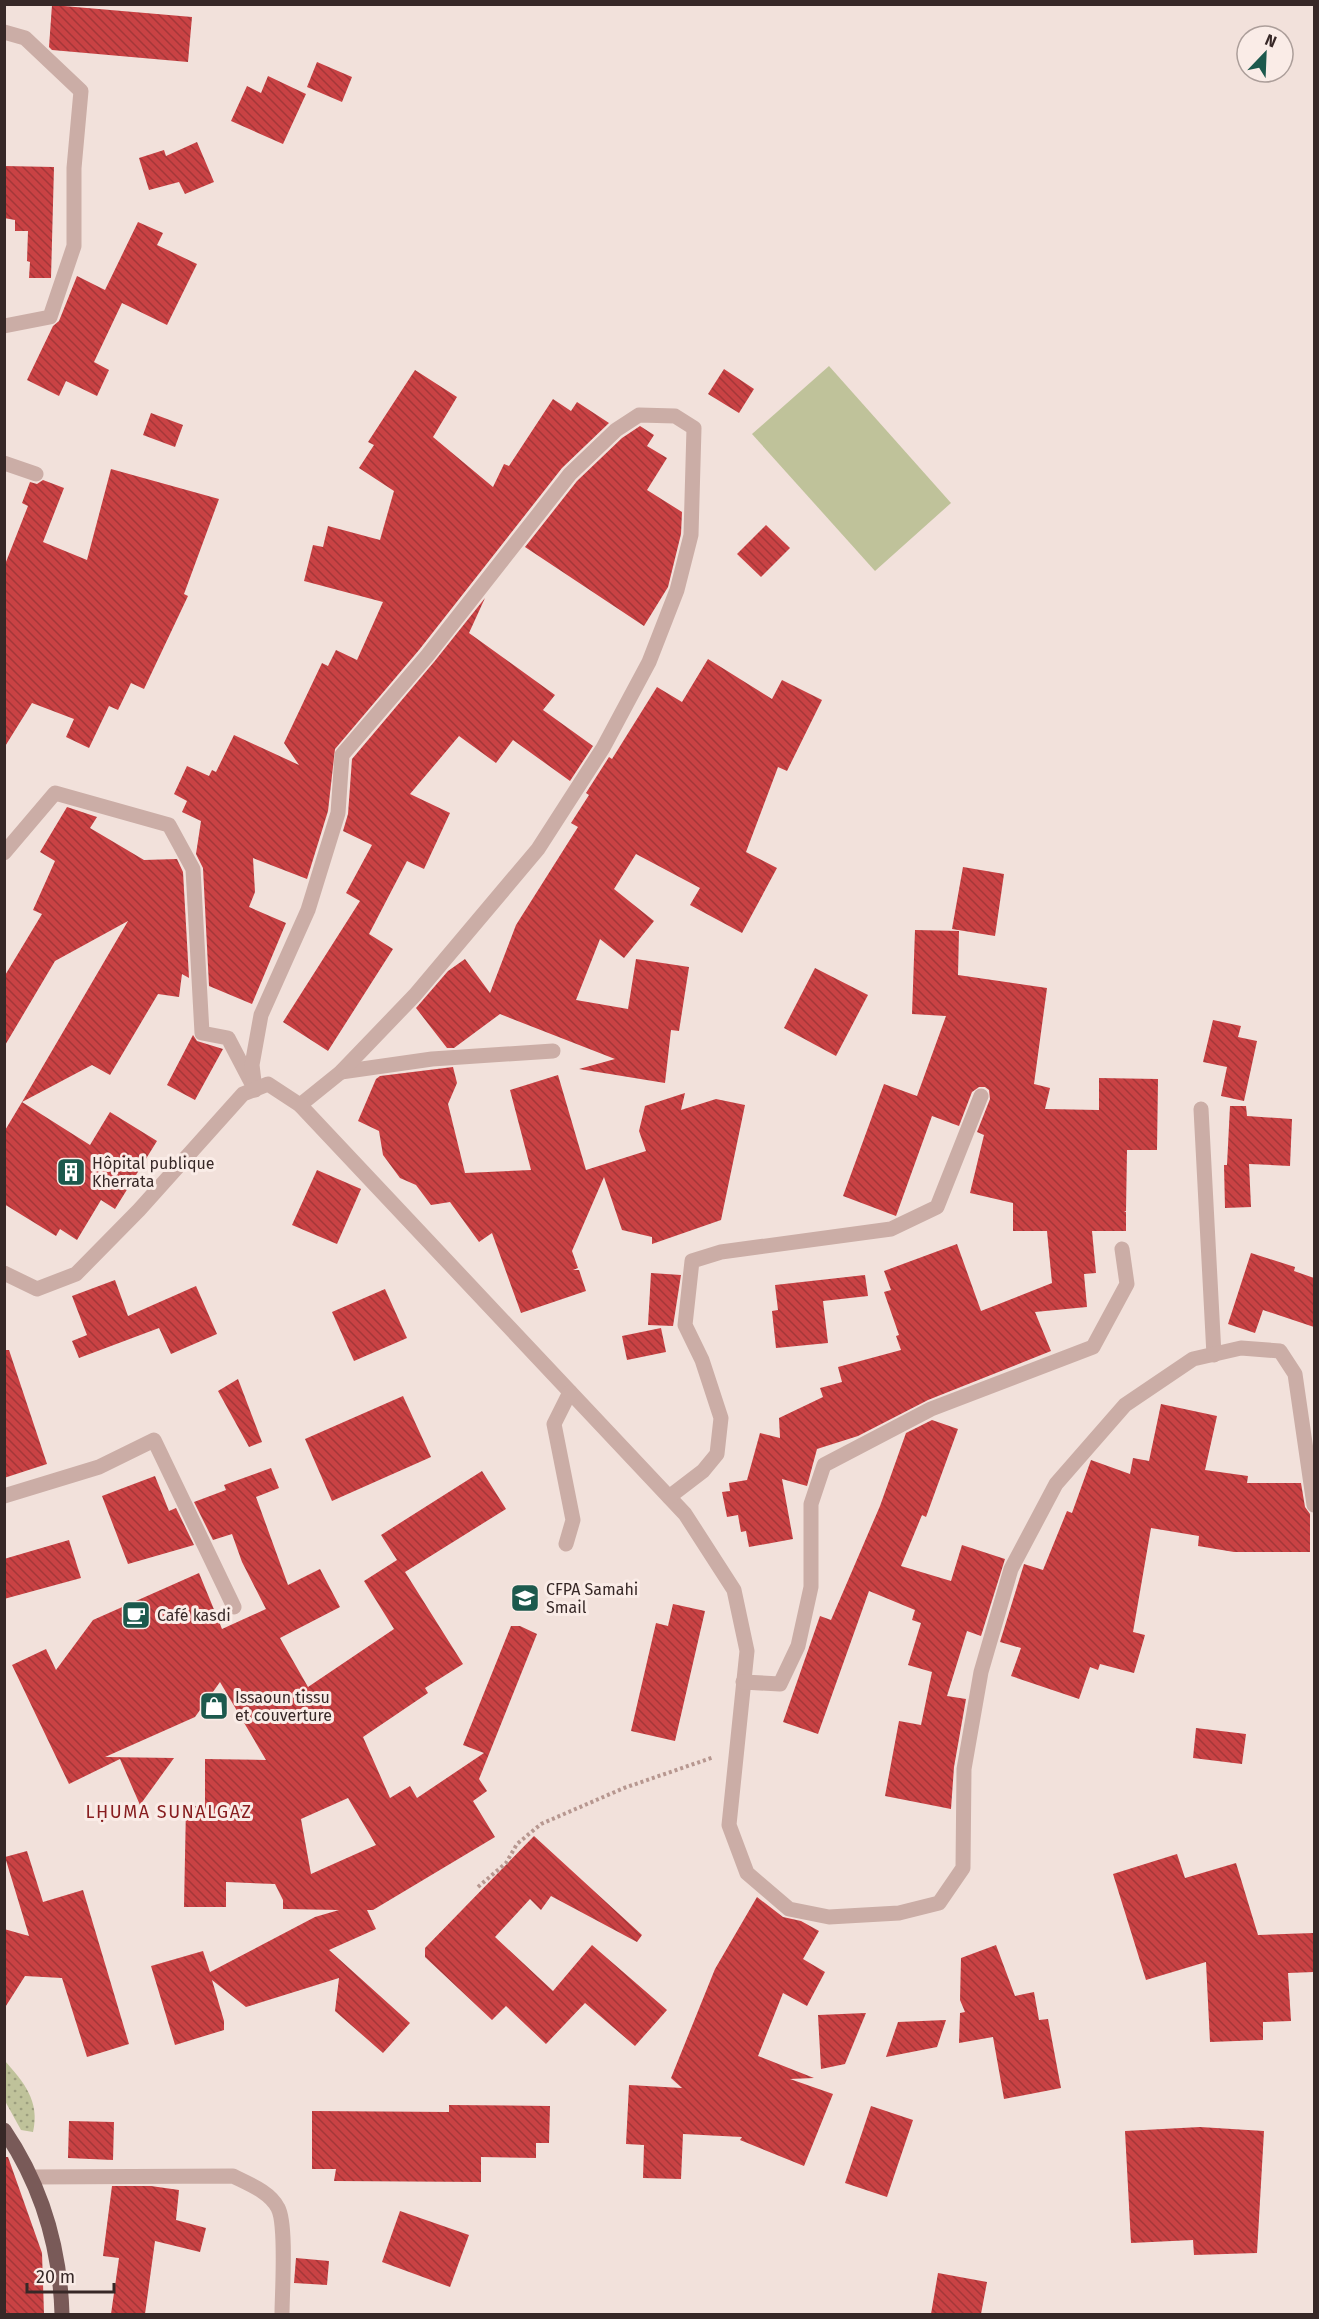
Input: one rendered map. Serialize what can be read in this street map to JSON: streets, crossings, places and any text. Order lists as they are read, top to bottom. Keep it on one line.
{"districts":["LḤUMA SUNALGAZ"],"places":{"building":["Hôpital publique Kherrata"],"school or university":["CFPA Samahi Smail"],"cafe":["Café kasdi"],"shop":["Issaoun tissu et couverture"]},"scale_bar":"20 m","north":"top right"}
